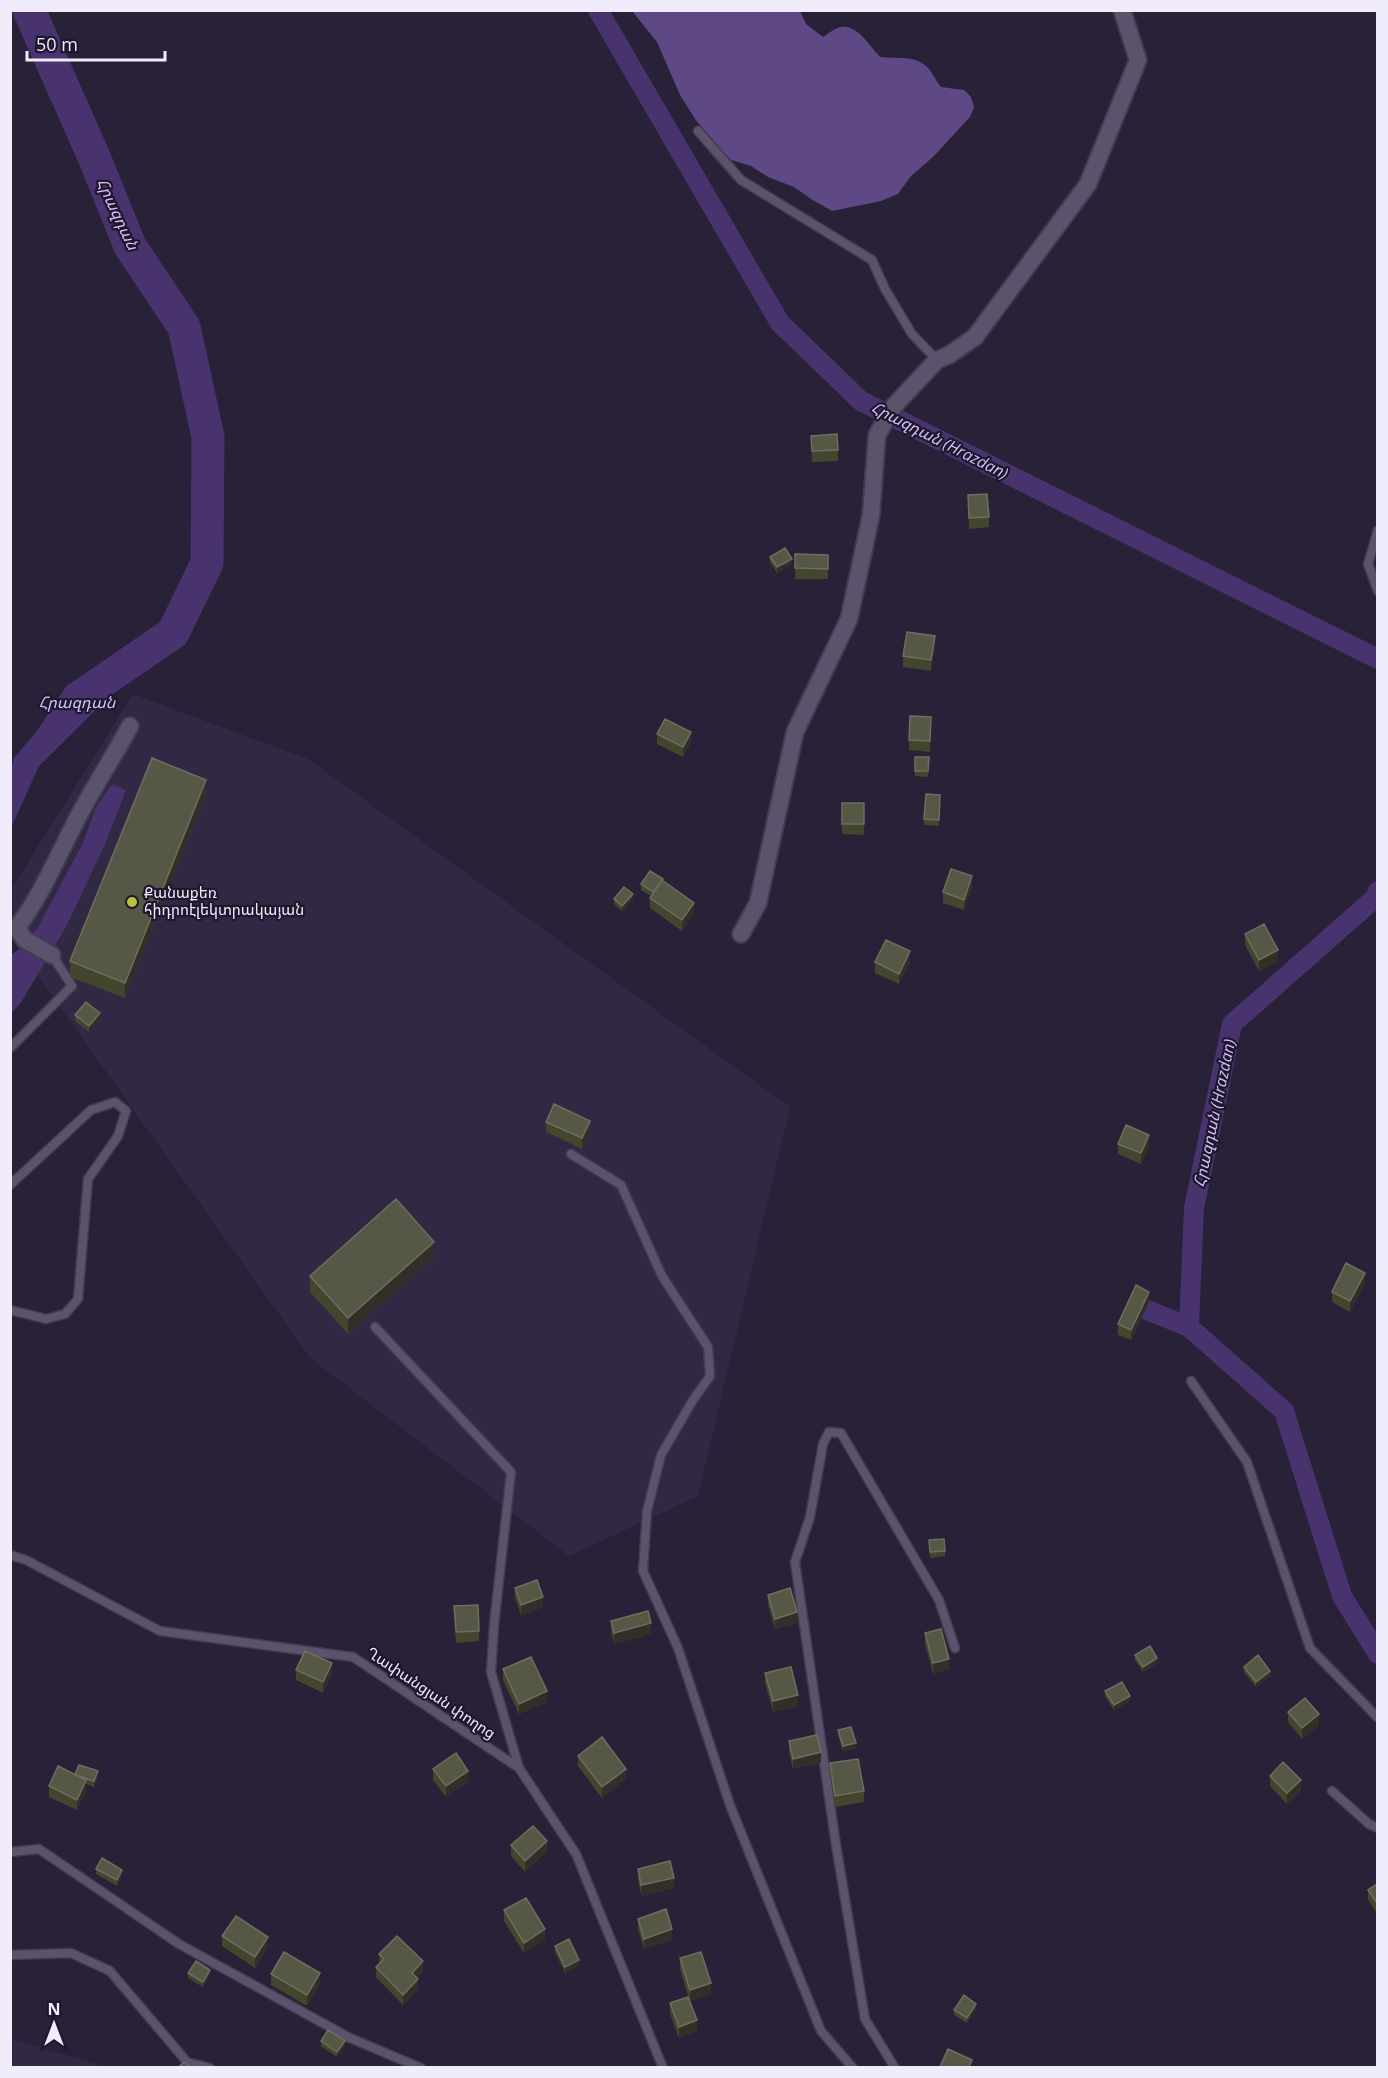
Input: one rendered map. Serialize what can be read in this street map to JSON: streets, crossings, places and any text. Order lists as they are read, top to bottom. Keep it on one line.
{"streets":{"lane":["Ղափանցյան փողոց"]},"water":["Հրազդան","Հրազդան (Hrazdan)"],"places":["Քանաքեռ հիդրոէլեկտրակայան"],"scale_bar":"50 m","north":"top"}
